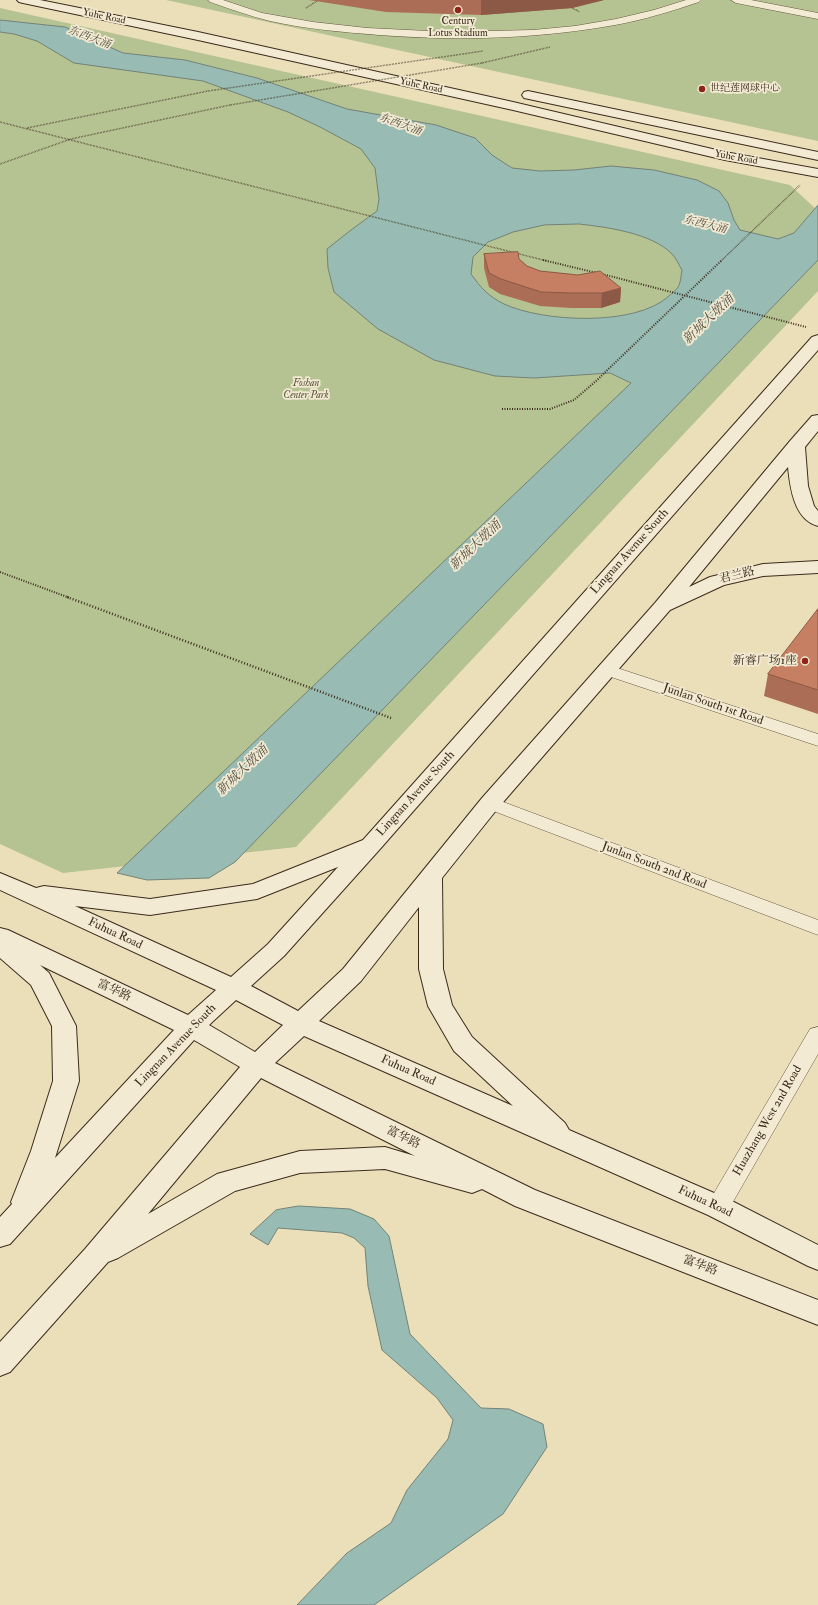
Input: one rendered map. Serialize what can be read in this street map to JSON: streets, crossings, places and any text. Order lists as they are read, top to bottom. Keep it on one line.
{"streets":{"main road":["Yuhe Road","Lingnan Avenue South","君兰路","Fuhua Road","富华路"],"street":["Junlan South 1st Road","Junlan South 2nd Road","Huazhang West 2nd Road"]},"crossings":[["Lingnan Avenue South","Fuhua Road"],["Lingnan Avenue South","富华路"],["Fuhua Road","Huazhang West 2nd Road"]],"water":["东西大涌","新城大墩涌"],"parks":["Foshan Center Park"],"places":["Century Lotus Stadium","世纪莲网球中心","新睿广场1座"]}
